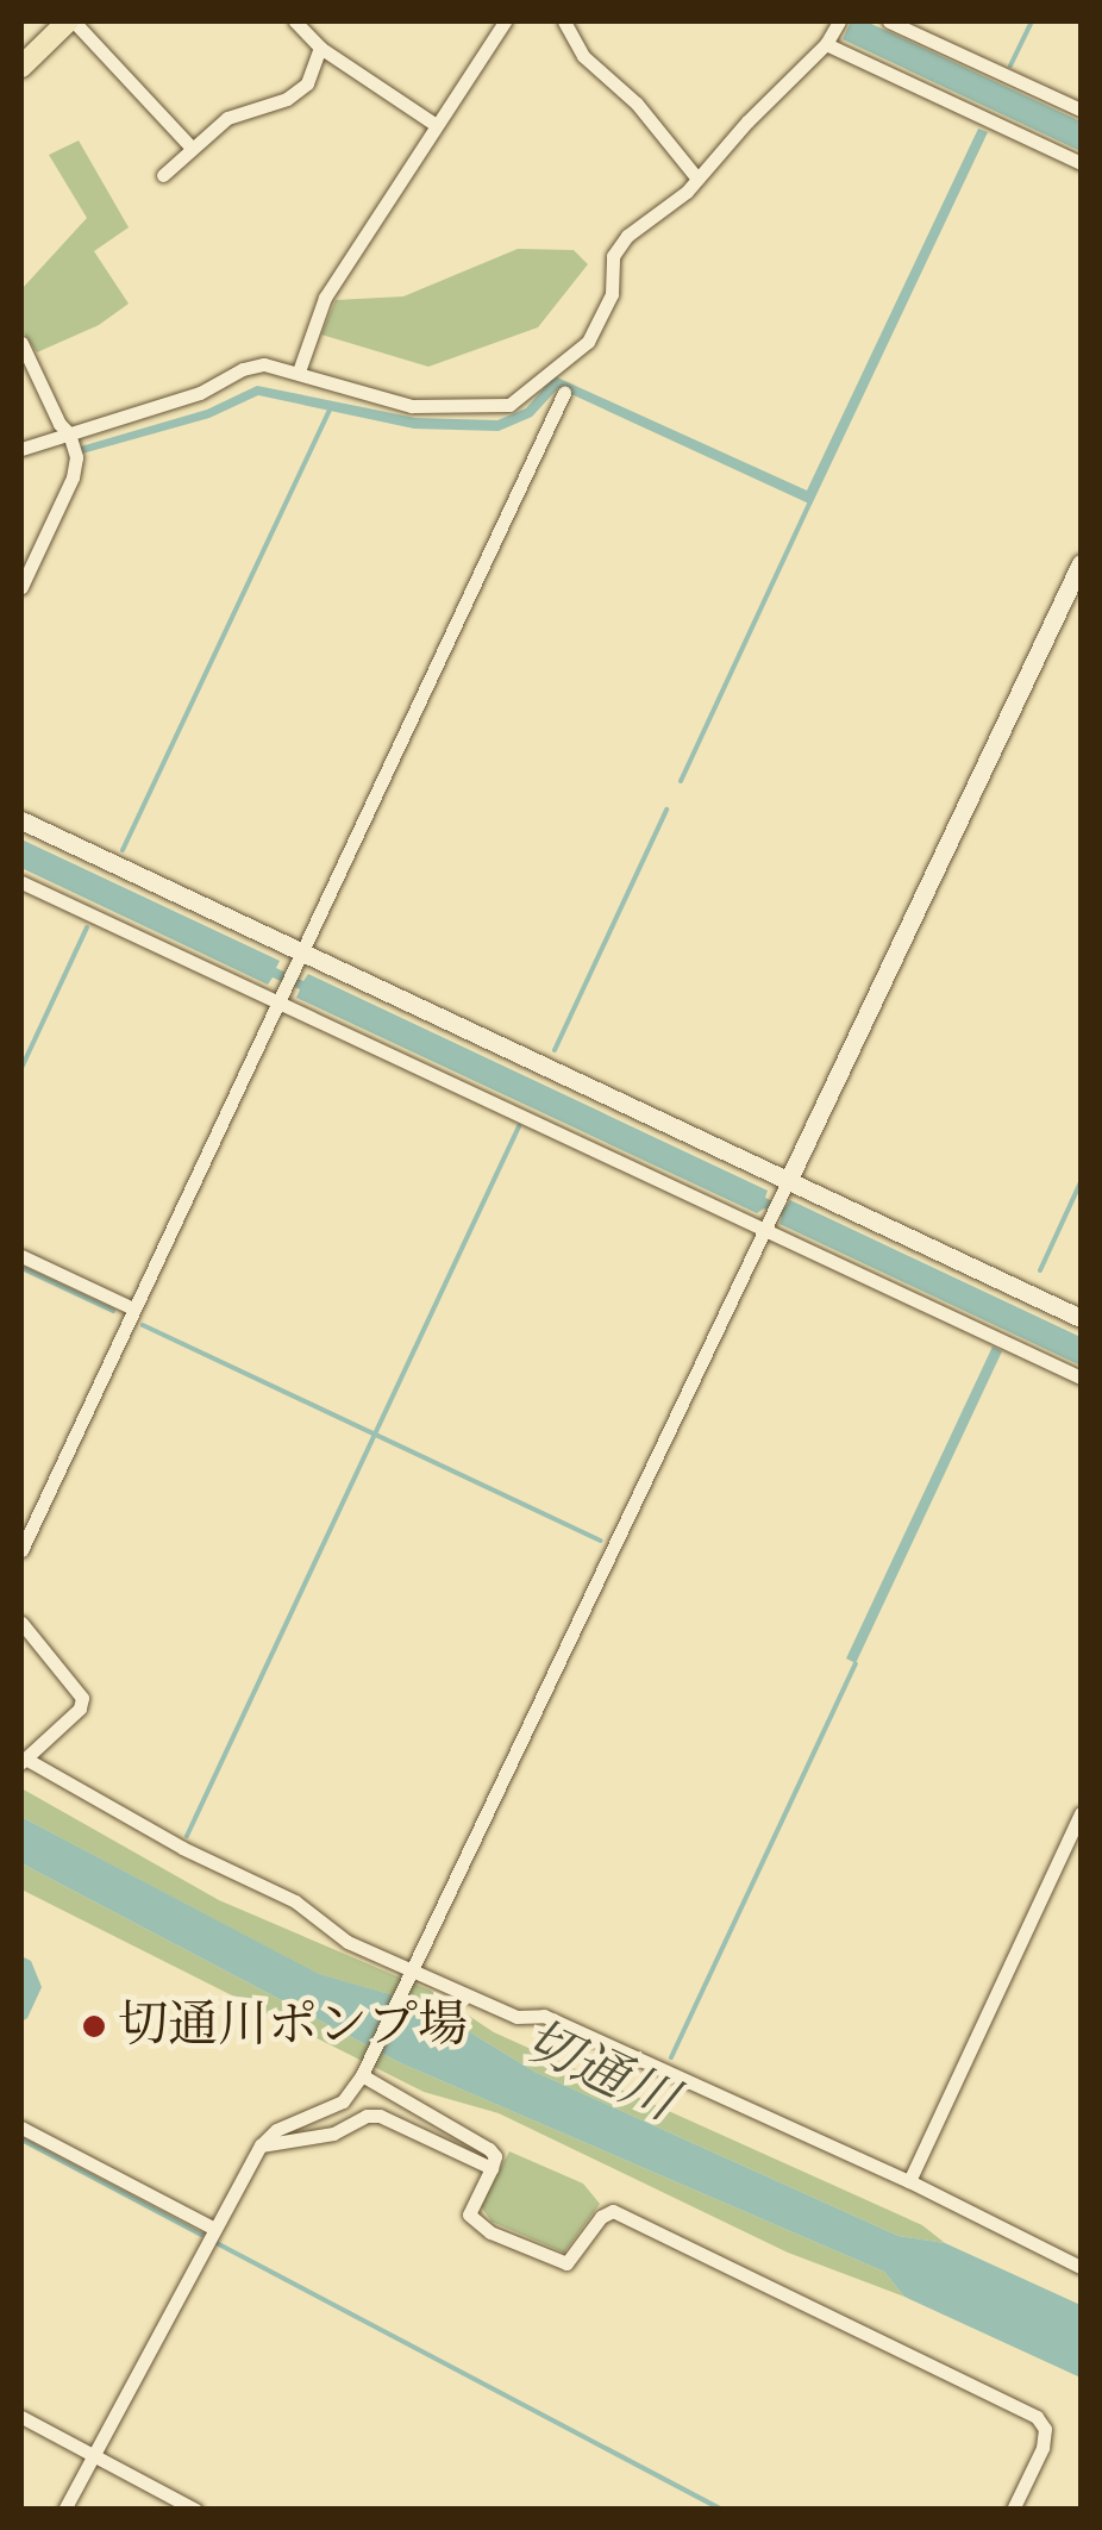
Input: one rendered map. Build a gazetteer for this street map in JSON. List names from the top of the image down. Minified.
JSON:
{"water":["切通川"],"places":["切通川ポンプ場"]}
